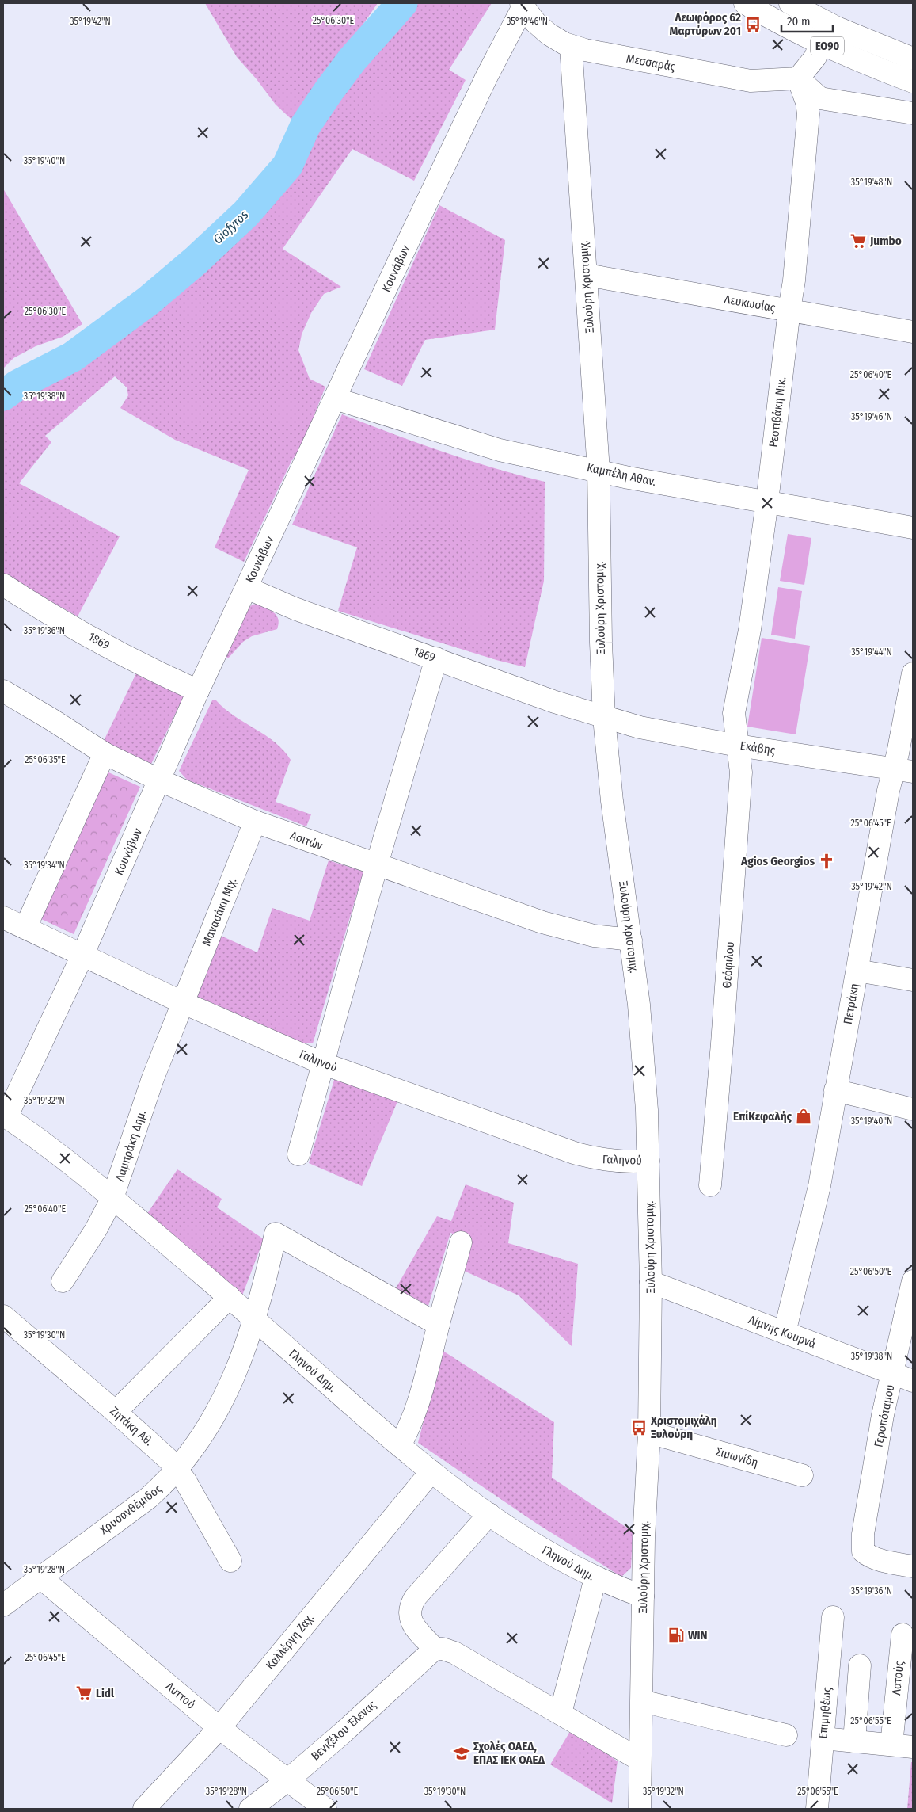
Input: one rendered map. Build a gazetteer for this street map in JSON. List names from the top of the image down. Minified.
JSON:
{"streets":{"street":["ΕΟ90","Μεσσαράς","Κουνάβων","Ξυλούρη Χριστομιχ.","Λευκωσίας","Ρεστιβάκη Νικ.","Καμπέλη Αθαν.","1869","Εκάβης","Ασιτών","Μανασάκη Μιχ.","Θεόφιλου","Πετράκη","Γαληνού","Λαμπράκη Δημ.","Λίμνης Κουρνά","Γληνού Δημ.","Γεροπόταμου","Ζητάκη Αθ.","Σιμωνίδη","Χρυσανθέμιδος","Καλλέργη Ζαχ.","Λατούς","Λυττού","Επιμηθέως","Βενιζέλου Έλενας"]},"crossings":[["Μεσσαράς","Κουνάβων"],["Μεσσαράς","Ξυλούρη Χριστομιχ."],["Μεσσαράς","Ρεστιβάκη Νικ."],["Κουνάβων","Καμπέλη Αθαν."],["Κουνάβων","1869"],["Κουνάβων","Ασιτών"],["Κουνάβων","Γαληνού"],["Κουνάβων","Γληνού Δημ."],["Ξυλούρη Χριστομιχ.","Λευκωσίας"],["Ξυλούρη Χριστομιχ.","Καμπέλη Αθαν."],["Ξυλούρη Χριστομιχ.","1869"],["Ξυλούρη Χριστομιχ.","Εκάβης"],["Ξυλούρη Χριστομιχ.","Ασιτών"],["Ξυλούρη Χριστομιχ.","Γαληνού"],["Ξυλούρη Χριστομιχ.","Λίμνης Κουρνά"],["Ξυλούρη Χριστομιχ.","Γληνού Δημ."],["Ξυλούρη Χριστομιχ.","Σιμωνίδη"],["Λευκωσίας","Ρεστιβάκη Νικ."],["Ρεστιβάκη Νικ.","Καμπέλη Αθαν."],["Ρεστιβάκη Νικ.","Εκάβης"],["Ρεστιβάκη Νικ.","Θεόφιλου"],["1869","Εκάβης"],["Εκάβης","Θεόφιλου"],["Εκάβης","Πετράκη"],["Ασιτών","Μανασάκη Μιχ."],["Μανασάκη Μιχ.","Γαληνού"],["Μανασάκη Μιχ.","Λαμπράκη Δημ."],["Πετράκη","Λίμνης Κουρνά"],["Γαληνού","Λαμπράκη Δημ."],["Λαμπράκη Δημ.","Γληνού Δημ."],["Λίμνης Κουρνά","Γεροπόταμου"],["Γληνού Δημ.","Χρυσανθέμιδος"],["Γληνού Δημ.","Καλλέργη Ζαχ."],["Ζητάκη Αθ.","Χρυσανθέμιδος"],["Χρυσανθέμιδος","Λυττού"],["Καλλέργη Ζαχ.","Λυττού"],["Λυττού","Βενιζέλου Έλενας"]],"water":["Giofyros"],"places":{"bus stop":["Λεωφόρος 62 Μαρτύρων 201","Χριστομιχάλη Ξυλούρη"],"supermarket":["Jumbo","Lidl"],"church":["Agios Georgios"],"shop":["ΕπίΚεφαλής"],"fuel station":["WIN"],"school or university":["Σχολές ΟΑΕΔ, ΕΠΑΣ ΙΕΚ ΟΑΕΔ"]},"scale_bar":"20 m","coordinates":["25°06'30\"E","35°19'42\"N","35°19'46\"N","35°19'40\"N","35°19'48\"N","25°06'40\"E","35°19'38\"N","35°19'36\"N","35°19'44\"N","25°06'35\"E","25°06'45\"E","35°19'34\"N","35°19'32\"N","25°06'50\"E","35°19'30\"N","35°19'28\"N","25°06'55\"E"]}
